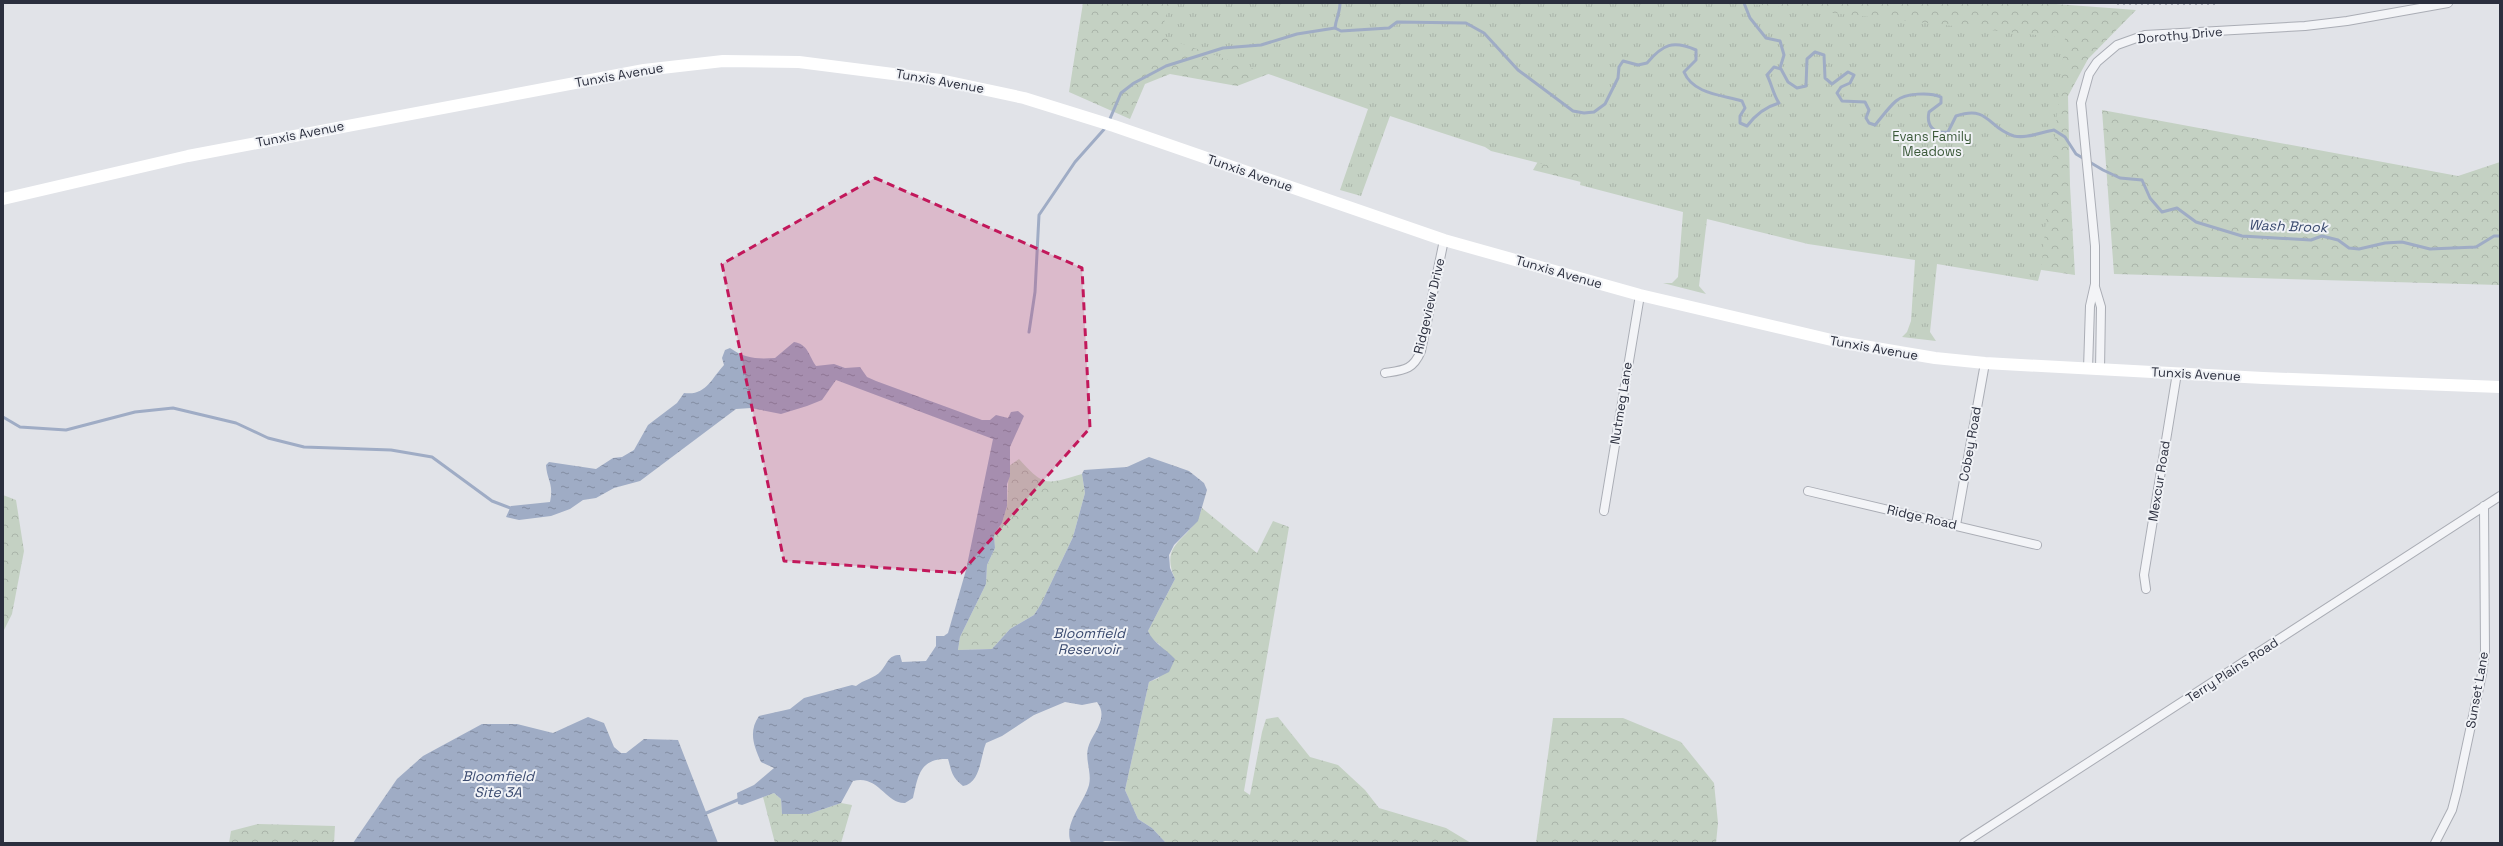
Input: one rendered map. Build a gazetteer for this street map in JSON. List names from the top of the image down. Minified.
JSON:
{"streets":{"main road":["Tunxis Avenue"],"street":["Dorothy Drive","Ridgeview Drive","Nutmeg Lane","Cobey Road","Mexcur Road","Ridge Road","Terry Plains Road","Sunset Lane"]},"crossings":[["Dorothy Drive","Tunxis Avenue"],["Tunxis Avenue","Ridgeview Drive"],["Tunxis Avenue","Nutmeg Lane"],["Tunxis Avenue","Cobey Road"],["Tunxis Avenue","Mexcur Road"],["Cobey Road","Ridge Road"],["Terry Plains Road","Sunset Lane"]],"water":["Wash Brook","Bloomfield Reservoir","Bloomfield Site 3A"],"parks":["Evans Family Meadows"]}
